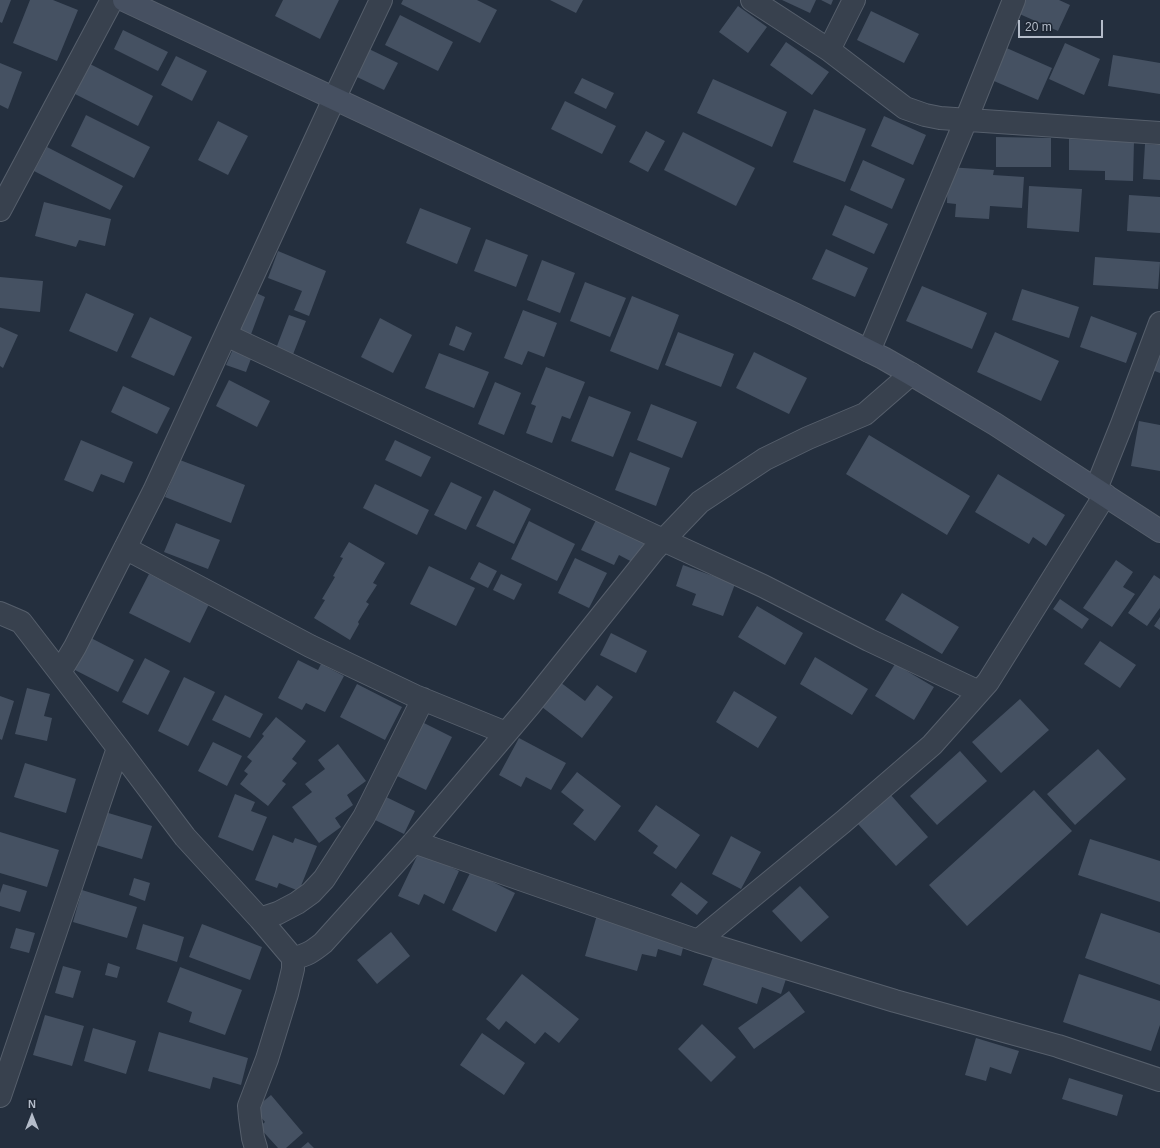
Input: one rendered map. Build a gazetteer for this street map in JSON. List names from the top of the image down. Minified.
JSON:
{"scale_bar":"20 m","north":"top"}
